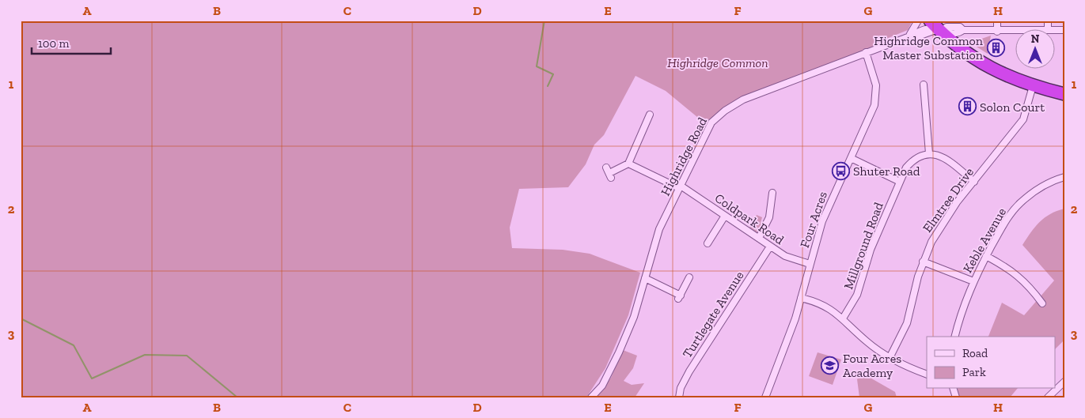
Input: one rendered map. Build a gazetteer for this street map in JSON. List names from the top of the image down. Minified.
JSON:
{"streets":{"street":["Highridge Road","Elmtree Drive","Coldpark Road","Four Acres","Keble Avenue","Millground Road","Turtlegate Avenue"]},"crossings":[["Highridge Road","Coldpark Road"],["Highridge Road","Four Acres"],["Coldpark Road","Four Acres"],["Coldpark Road","Turtlegate Avenue"]],"parks":["Highridge Common"],"places":{"building":["Highridge Common Master Substation","Solon Court"],"bus stop":["Shuter Road"],"school or university":["Four Acres Academy"]},"legend":["Road","Park"],"scale_bar":"100 m","north":"top","grid":{"columns":["A","B","C","D","E","F","G","H"],"rows":["1","2","3"]}}
